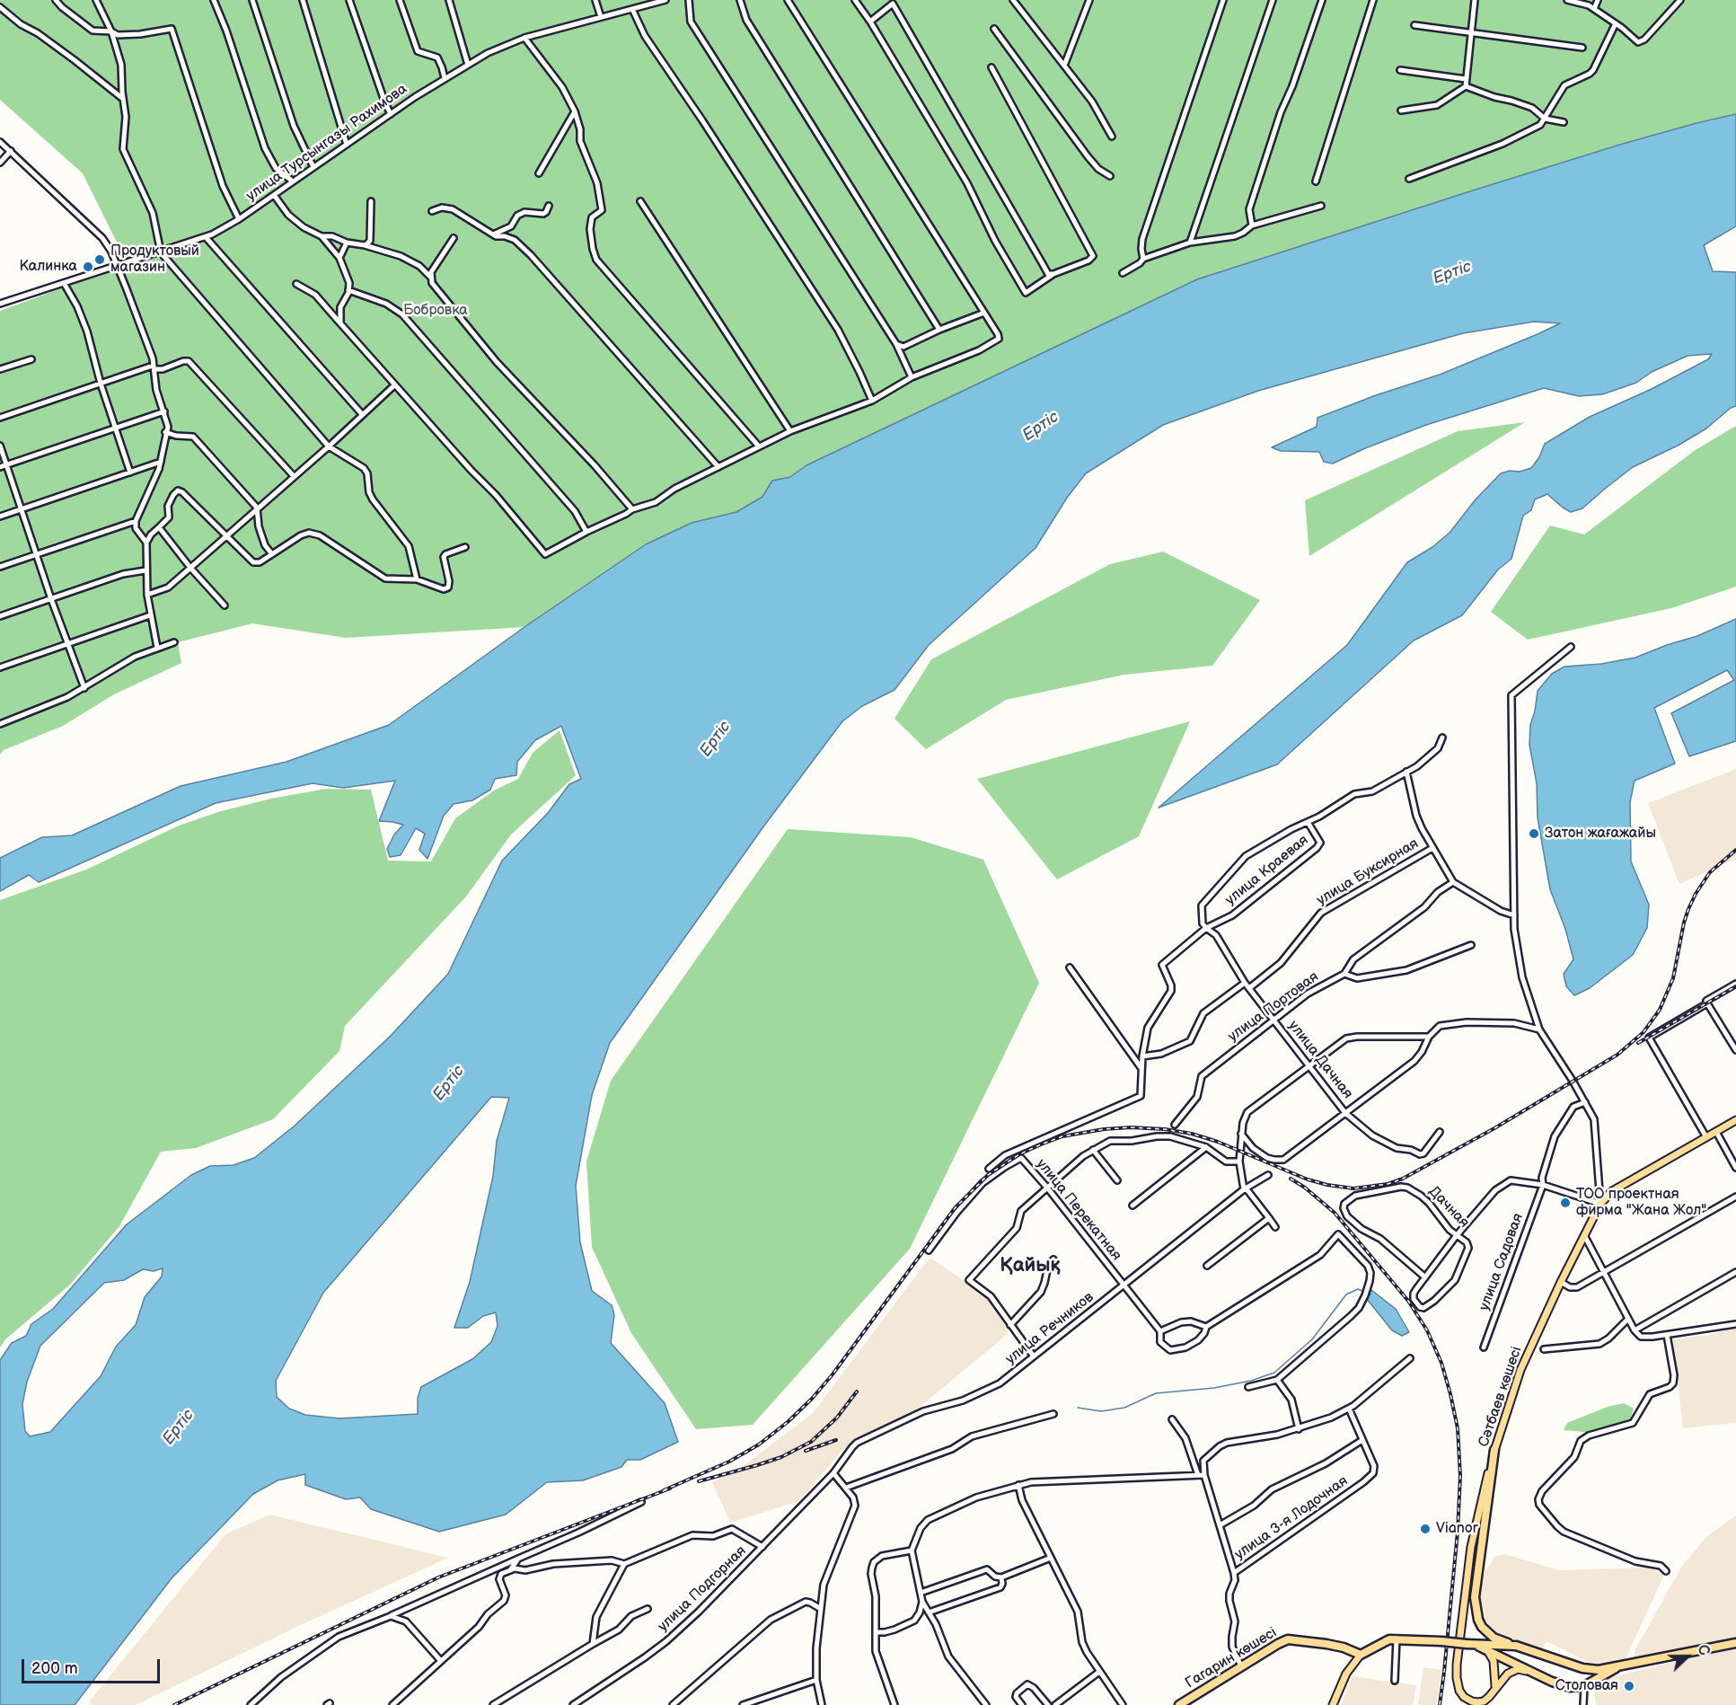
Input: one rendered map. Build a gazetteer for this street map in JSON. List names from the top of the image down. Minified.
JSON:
{"streets":{"highway":["Гагарин көшесі"],"main road":["Сәтбаев көшесі"],"street":["улица Турсынгазы Рахимова","улица Краевая","улица Буксирная","улица Портовая","улица Дачная","Дачная","улица Перекатная","улица Садовая","улица Речников","улица 3-я Лодочная","улица Подгорная"]},"crossings":[["улица Краевая","улица Буксирная"],["улица Краевая","улица Дачная"],["улица Буксирная","улица Портовая"],["улица Буксирная","улица Дачная"],["улица Портовая","улица Дачная"],["улица Перекатная","улица Речников"],["улица Речников","улица Подгорная"]],"districts":["Қайық"],"water":["Ертіс"],"parks":["Бобровка"],"places":["Продуктовый магазин","Калинка","Затон жағажайы","ТОО проектная фирма \"Жана Жол\"","Vianor","Столовая"],"scale_bar":"200 m","north":"right"}
